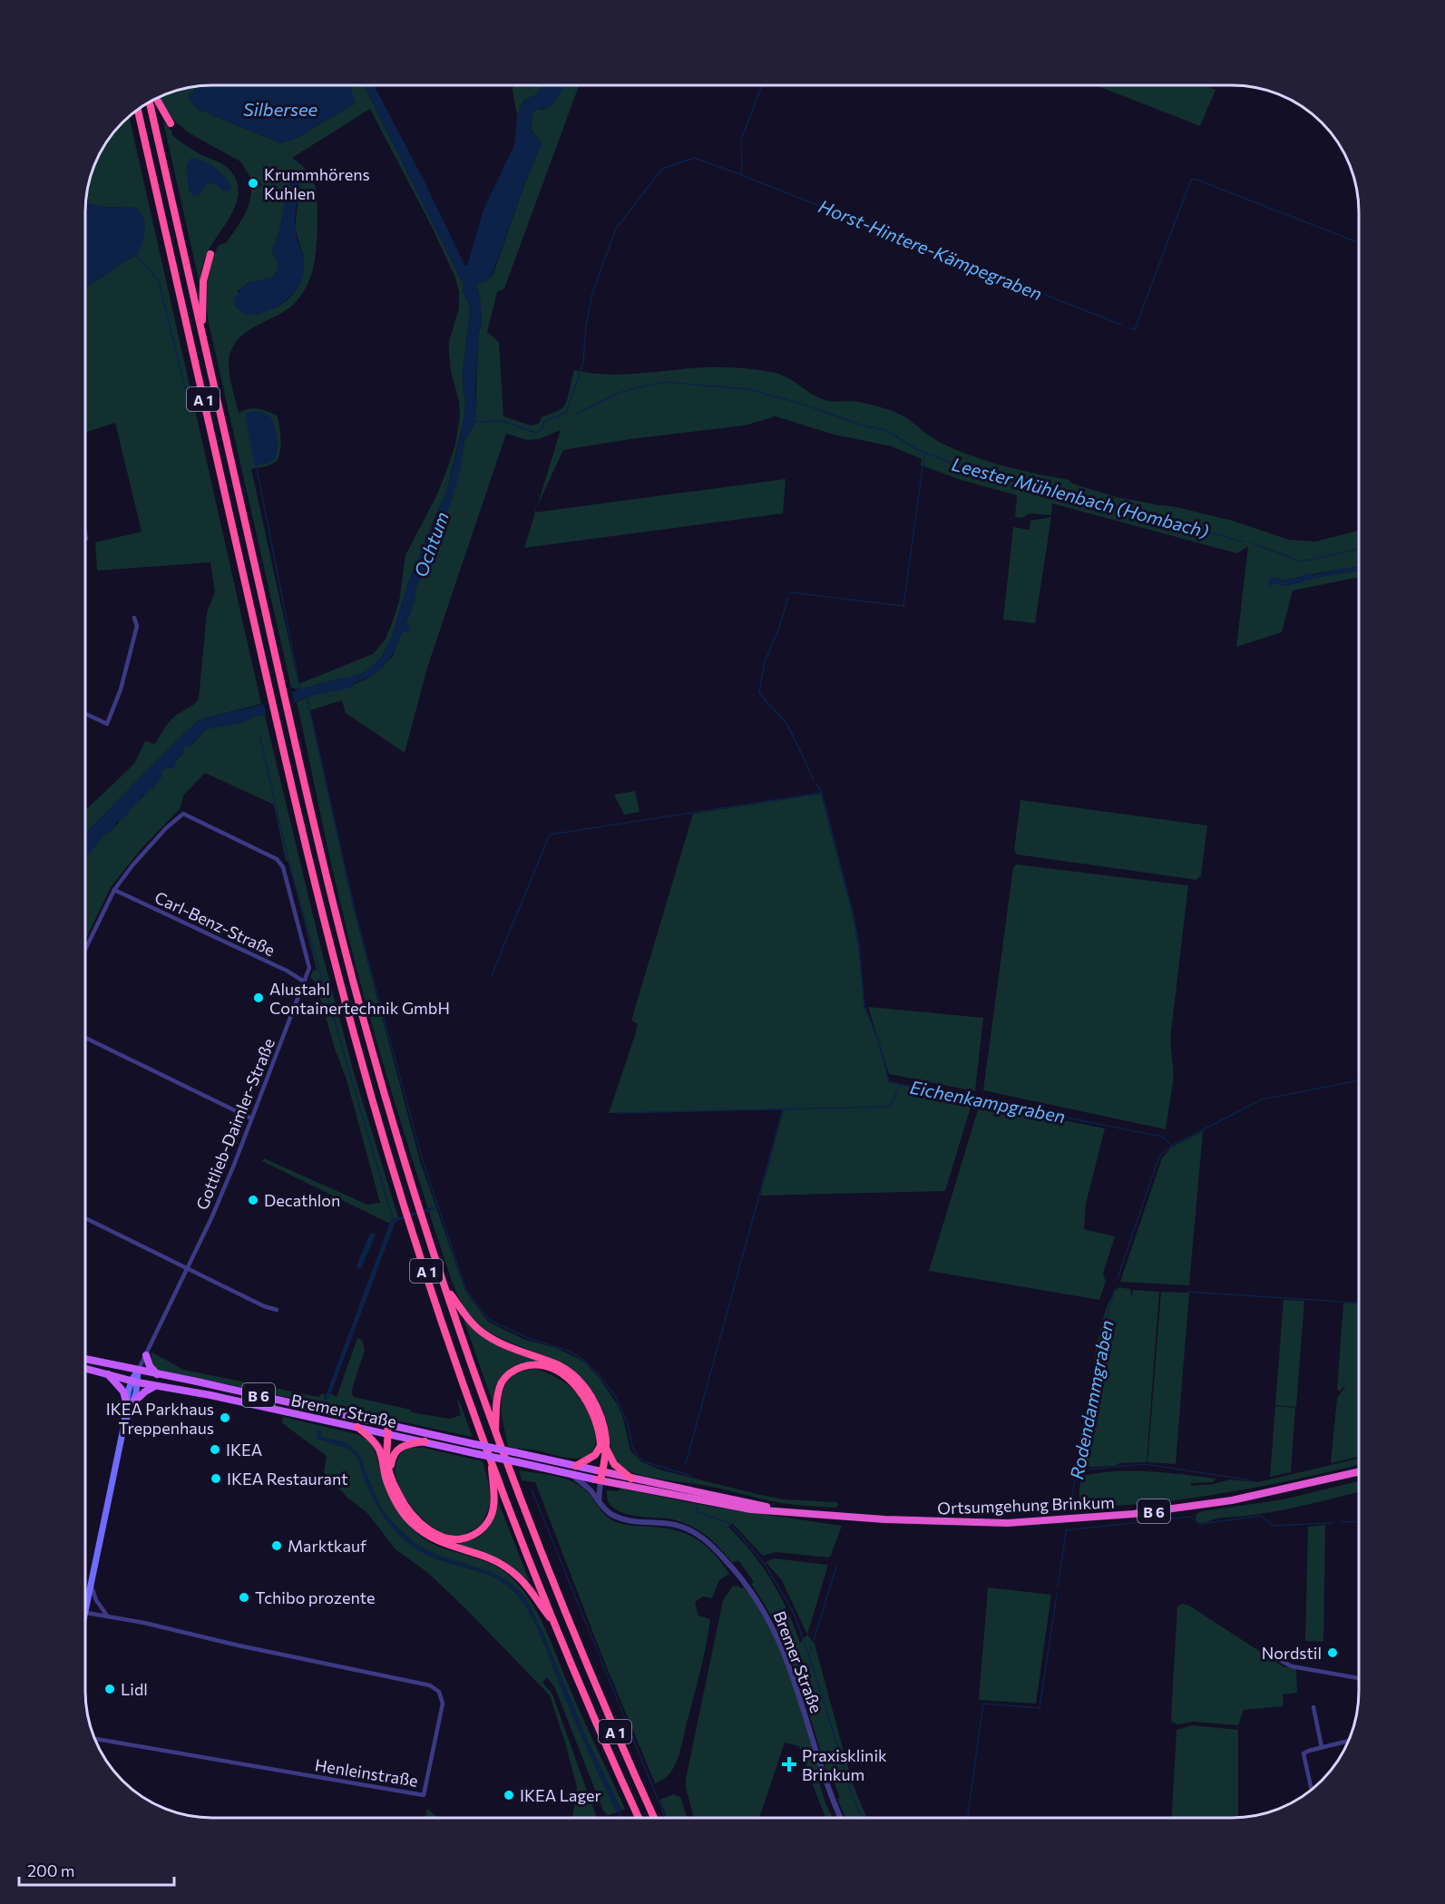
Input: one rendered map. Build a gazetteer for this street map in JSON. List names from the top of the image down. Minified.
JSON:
{"streets":{"highway":["A 1","B 6","Ortsumgehung Brinkum"],"main road":["Bremer Straße"],"street":["Carl-Benz-Straße","Gottlieb-Daimler-Straße","Henleinstraße"]},"crossings":[["Carl-Benz-Straße","Gottlieb-Daimler-Straße"],["Gottlieb-Daimler-Straße","Bremer Straße"],["B 6","Bremer Straße"],["B 6","Ortsumgehung Brinkum"]],"water":["Silbersee","Horst-Hintere-Kämpegraben","Leester Mühlenbach (Hombach)","Ochtum","Eichenkampgraben","Rodendammgraben"],"places":{"other":["Krummhörens Kuhlen","Alustahl Containertechnik GmbH","Decathlon","IKEA Parkhaus Treppenhaus","IKEA","IKEA Restaurant","Marktkauf","Tchibo prozente","Nordstil","Lidl","IKEA Lager"],"health":["Praxisklinik Brinkum"]},"scale_bar":"200 m"}
